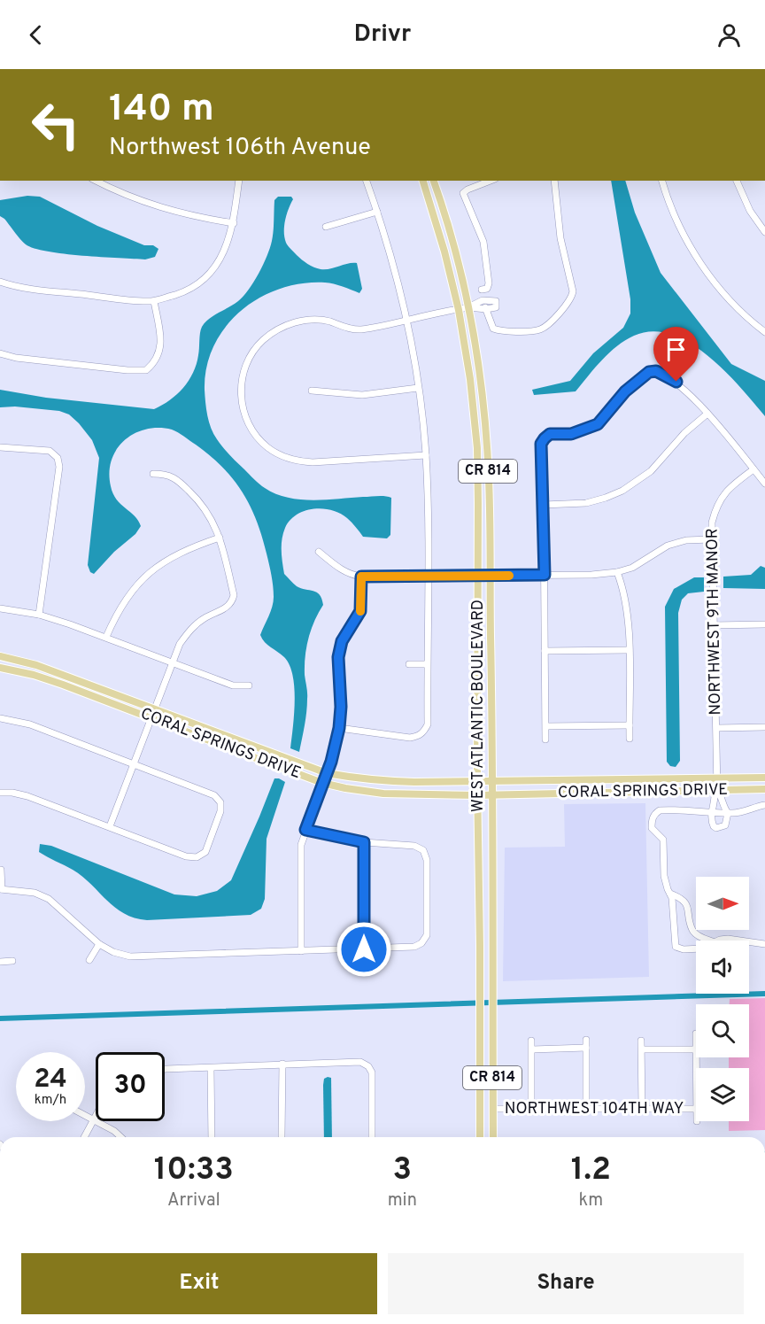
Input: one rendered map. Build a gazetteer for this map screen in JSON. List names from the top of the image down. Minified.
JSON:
{"streets":{"main road":["CR 814","WEST ATLANTIC BOULEVARD","CORAL SPRINGS DRIVE"],"street":["NORTHWEST 9TH MANOR","NORTHWEST 104TH WAY"]},"crossings":[["NORTHWEST 9TH MANOR","CORAL SPRINGS DRIVE"],["WEST ATLANTIC BOULEVARD","CORAL SPRINGS DRIVE"],["WEST ATLANTIC BOULEVARD","NORTHWEST 104TH WAY"]],"north":"right","page":{"header":"Drivr","turn":["140 m","Northwest 106th Avenue"],"speed":"24 km/h","limit":"30","eta":["10:33","Arrival","3","min","1.2","km"],"buttons":["Exit","Share"]}}
